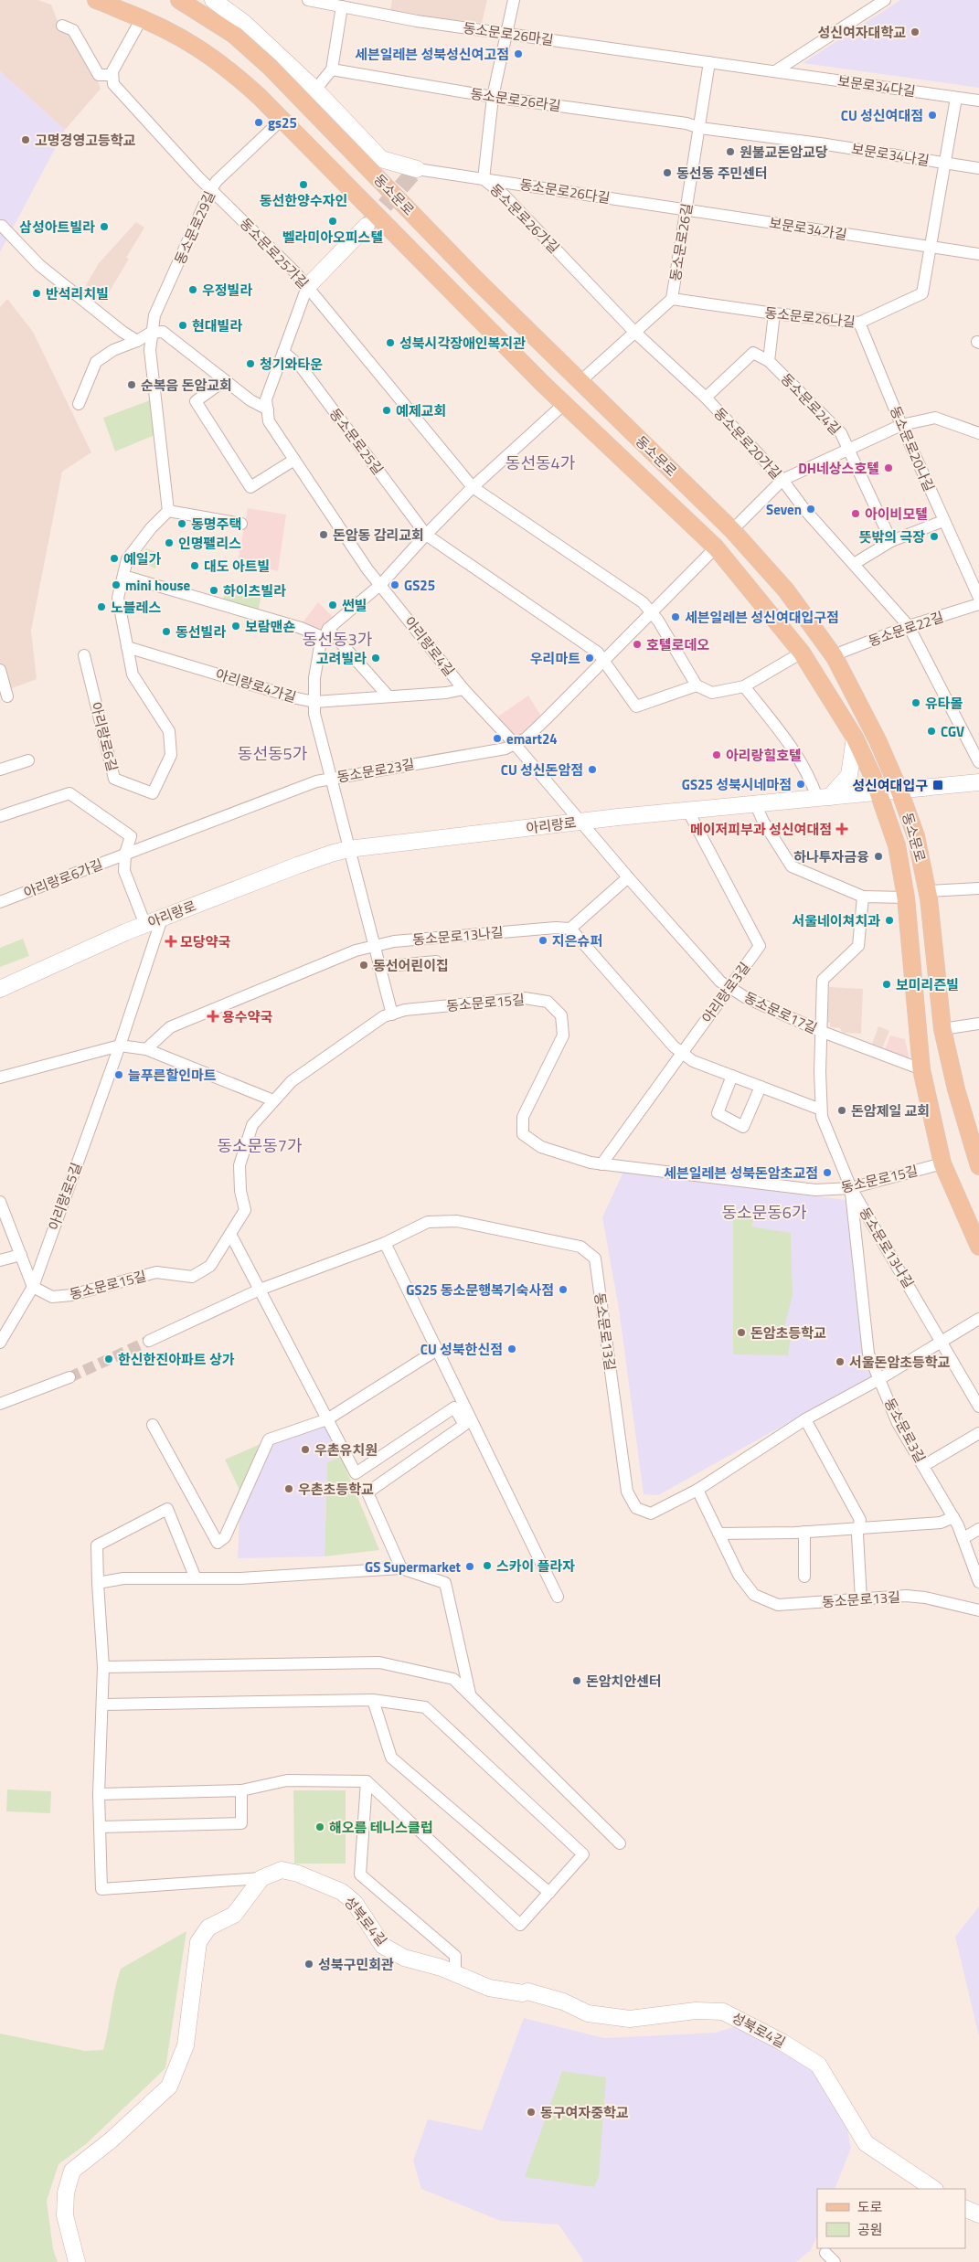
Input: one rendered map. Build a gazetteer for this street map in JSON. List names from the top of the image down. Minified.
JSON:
{"streets":{"main road":["동소문로"],"street":["동소문로26마길","보문로34다길","동소문로26라길","보문로34나길","동소문로26다길","동소문로26가길","동소문로29길","보문로34가길","동소문로26길","동소문로25가길","동소문로26나길","동소문로24길","동소문로25길","동소문로20가길","동소문로20나길","동소문로22길","아리랑로4길","아리랑로4가길","아리랑로6길","동소문로23길","아리랑로","아리랑로6가길","동소문로13나길","아리랑로3길","동소문로15길","동소문로17길","아리랑로5길","동소문로13길","동소문로3길","성북로4길"]},"crossings":[["동소문로26마길","보문로34다길"],["동소문로26마길","동소문로26가길"],["동소문로26마길","동소문로26길"],["보문로34다길","보문로34나길"],["보문로34다길","동소문로26길"],["동소문로26라길","보문로34나길"],["동소문로26라길","동소문로26가길"],["동소문로26라길","동소문로26길"],["보문로34나길","동소문로26길"],["동소문로26다길","동소문로26가길"],["동소문로26다길","보문로34가길"],["동소문로26다길","동소문로26길"],["동소문로","동소문로29길"],["동소문로","동소문로26길"],["동소문로","동소문로24길"],["동소문로","동소문로22길"],["동소문로","동소문로23길"],["동소문로","아리랑로"],["동소문로","동소문로15길"],["동소문로","동소문로17길"],["동소문로26가길","동소문로26길"],["동소문로26가길","동소문로20가길"],["동소문로29길","동소문로25가길"],["보문로34가길","동소문로26길"],["보문로34가길","동소문로26나길"],["동소문로26길","동소문로26나길"],["동소문로26길","동소문로20가길"],["동소문로25가길","아리랑로4길"],["동소문로26나길","동소문로20나길"],["동소문로24길","동소문로20가길"],["동소문로24길","동소문로20나길"],["동소문로25길","아리랑로4길"],["동소문로20가길","동소문로22길"],["아리랑로4길","아리랑로4가길"],["아리랑로4길","동소문로23길"],["아리랑로4길","아리랑로"],["아리랑로4길","동소문로17길"],["아리랑로4가길","아리랑로6길"],["동소문로23길","아리랑로6가길"],["아리랑로","아리랑로3길"],["아리랑로","동소문로17길"],["아리랑로","아리랑로5길"],["동소문로13나길","동소문로15길"],["동소문로13나길","동소문로13길"],["동소문로13나길","동소문로3길"],["아리랑로3길","동소문로15길"],["아리랑로3길","동소문로17길"],["동소문로15길","아리랑로5길"],["동소문로15길","동소문로3길"],["동소문로13길","동소문로3길"]],"districts":["동선동4가","동선동3가","동선동5가","동소문동7가","동소문동6가"],"places":{"other":["성신여자대학교","세븐일레븐 성북성신여고점","CU 성신여대점","gs25","고명경영고등학교","원불교돈암교당","동선동 주민센터","동선한양수자인","벨라미아오피스텔","삼성아트빌라","우정빌라","반석리치빌","현대빌라","성북시각장애인복지관","청기와타운","순복음 돈암교회","예제교회","DH네상스호텔","Seven","아이비모텔","동명주택","돈암동 감리교회","뜻밖의 극장","인명펠리스","예일가","대도 아트빌","mini house","GS25","하이츠빌라","썬빌","노블레스","세븐일레븐 성신여대입구점","보람맨숀","동선빌라","호텔로데오","고려빌라","우리마트","유타몰","CGV","emart24","아리랑힐호텔","CU 성신돈암점","GS25 성북시네마점","하나투자금융","서울네이쳐치과","지은슈퍼","동선어린이집","보미리즌빌","늘푸른할인마트","돈암제일 교회","세븐일레븐 성북돈암초교점","GS25 동소문행복기숙사점","돈암초등학교","CU 성북한신점","한신한진아파트 상가","서울돈암초등학교","우촌유치원","우촌초등학교","스카이 플라자","GS Supermarket","돈암치안센터","해오름 테니스클럽","성북구민회관","동구여자중학교"],"transit":["성신여대입구"],"health":["메이저피부과 성신여대점","모당약국","용수약국"]},"legend":["도로","공원"]}
